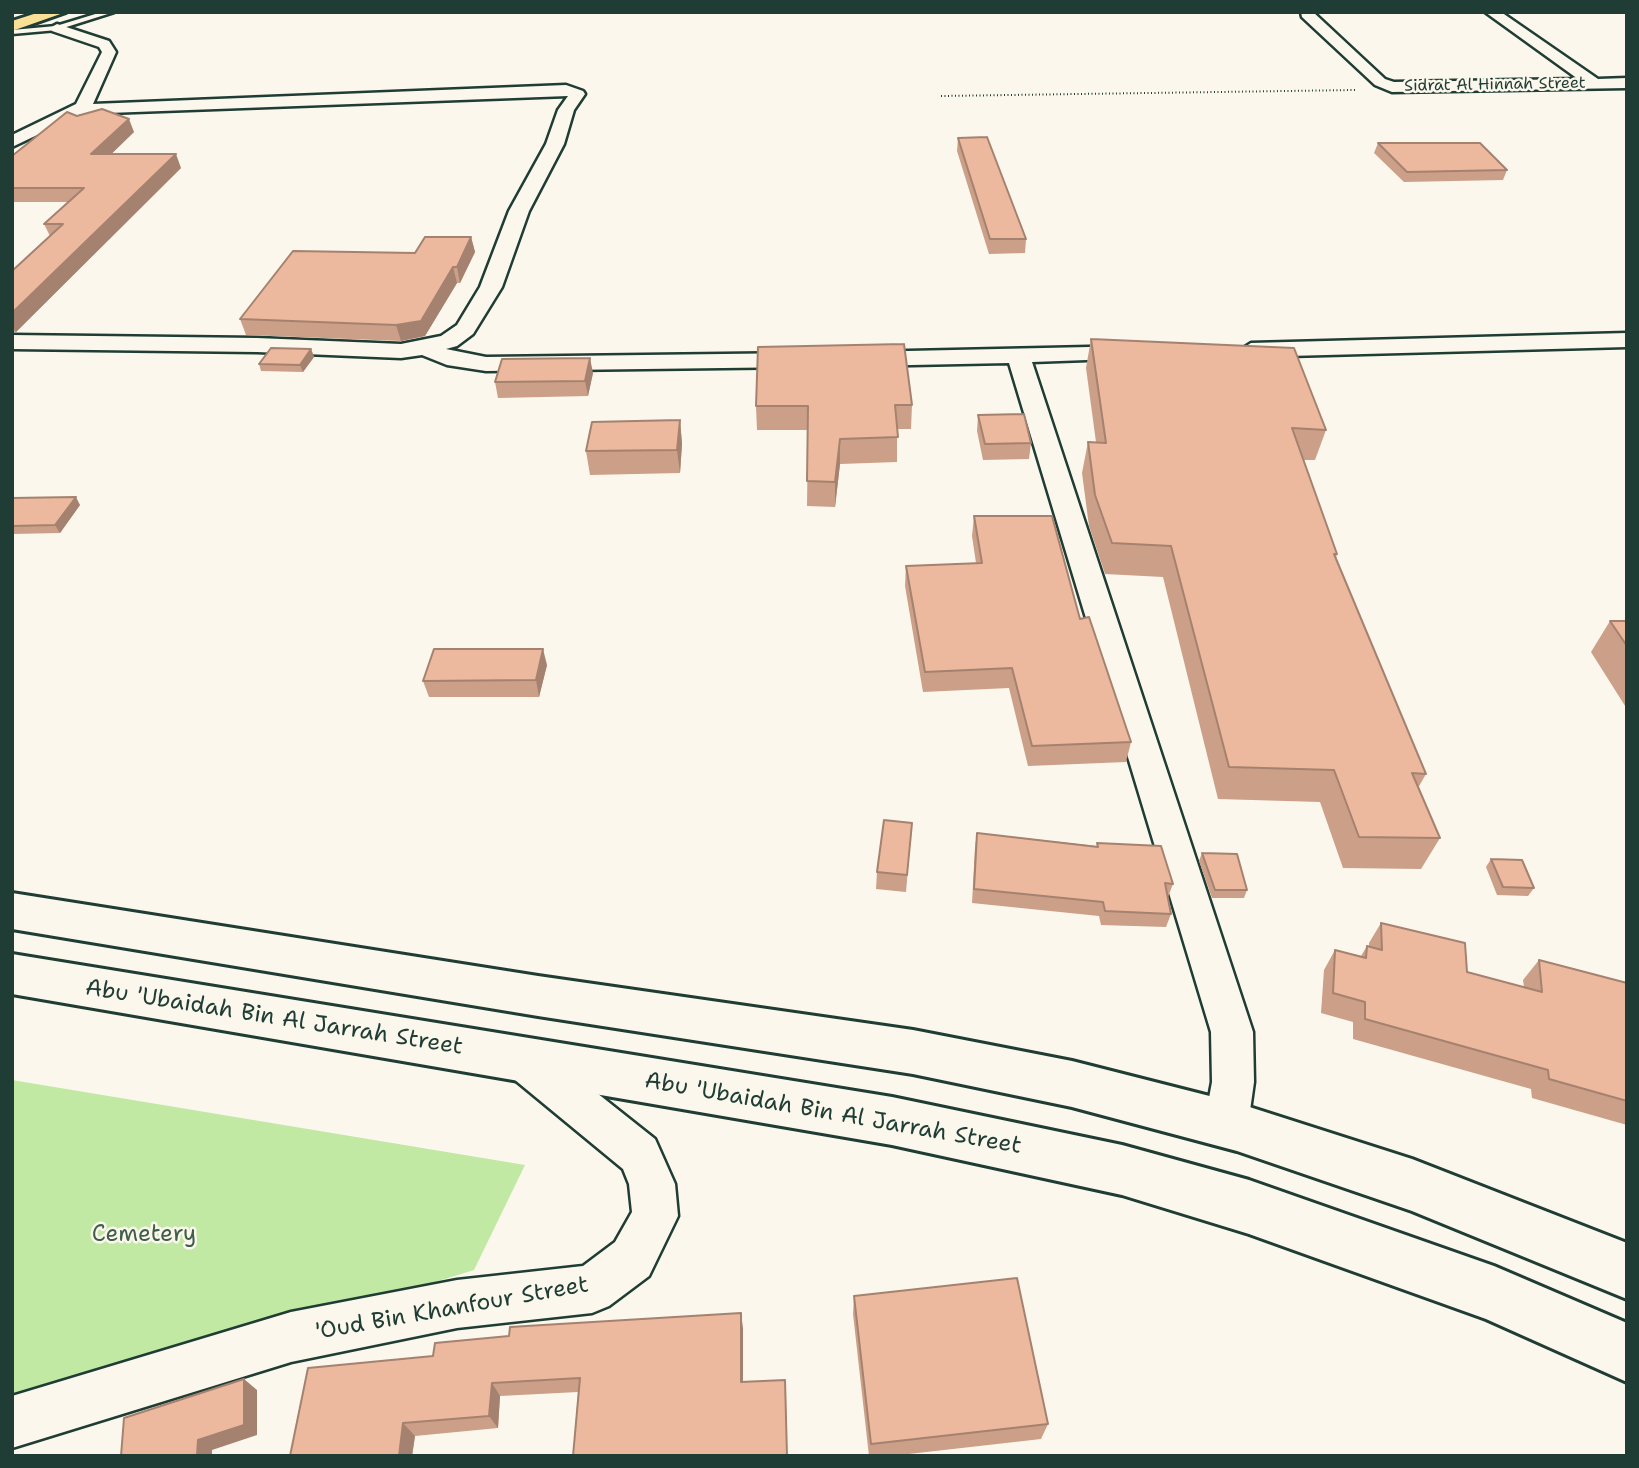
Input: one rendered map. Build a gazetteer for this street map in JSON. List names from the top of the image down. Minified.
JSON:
{"streets":{"main road":["Abu 'Ubaidah Bin Al Jarrah Street"],"street":["Sidrat Al Hinnah Street","'Oud Bin Khanfour Street"]},"crossings":[["Abu 'Ubaidah Bin Al Jarrah Street","'Oud Bin Khanfour Street"]],"parks":["Cemetery"]}
